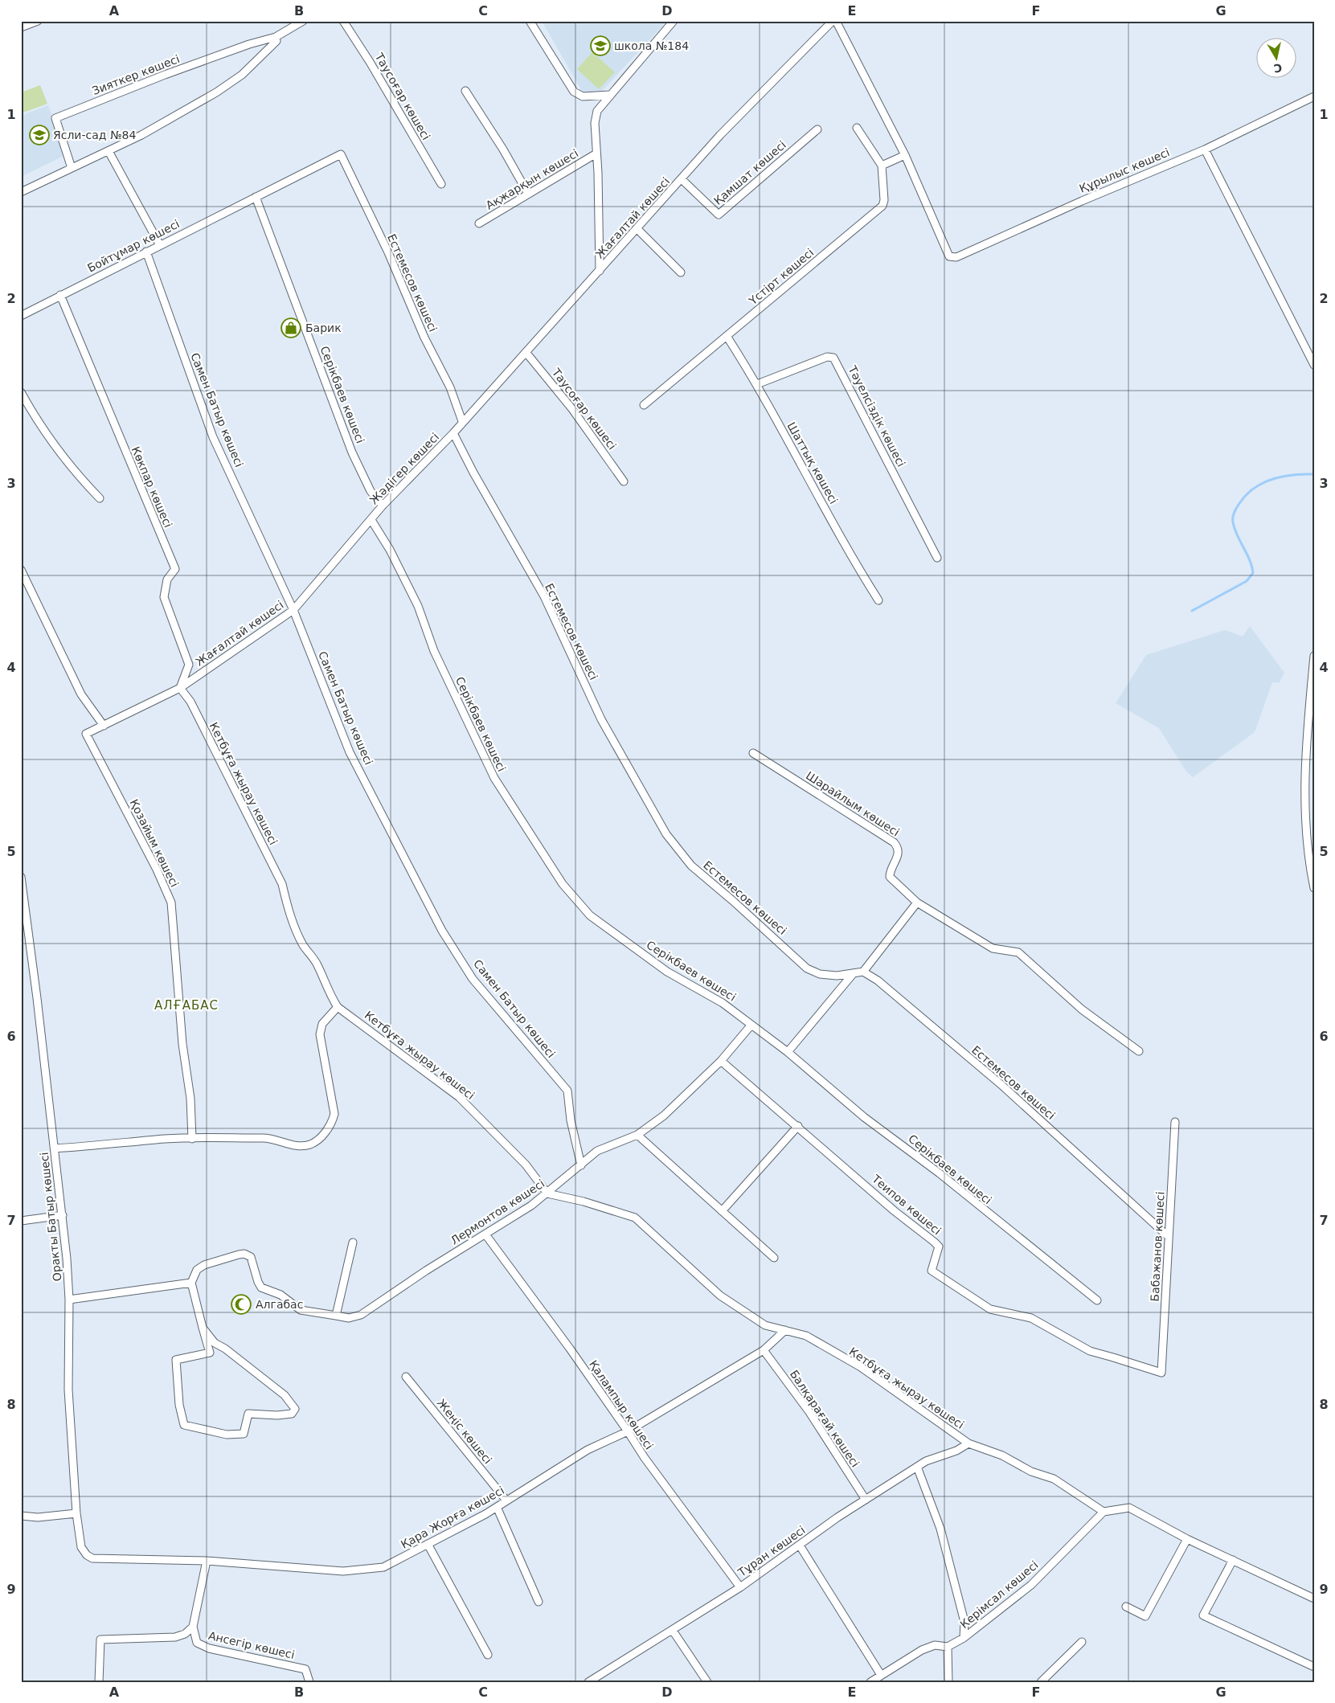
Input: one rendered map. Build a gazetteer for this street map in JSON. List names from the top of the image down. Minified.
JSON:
{"streets":{"street":["Зияткер көшесі","Тауcоғар көшесі","Құрылыс көшесі","Қамшат көшесі","Ақжарқын көшесі","Жағалтай көшесі","Бойтұмар көшесі","Үстірт көшесі","Естемесов көшесі","Серікбаев көшесі","Самен Батыр көшесі","Тәуелсіздік көшесі","Шаттық көшесі","Жәдігер көшесі","Көкпар көшесі","Кетбұға жырау көшесі","Шарайлым көшесі","Қозайым көшесі","Теипов көшесі","Лермонтов көшесі","Оракты Батыр көшесі","Бабажанов көшесі","Қалампыр көшесі","Балқарағай көшесі","Жеңіс көшесі","Қара Жорға көшесі","Тұран көшесі","Керімсал көшесі","Ансегір көшесі"]},"crossings":[["Тауcоғар көшесі","Жағалтай көшесі"],["Қамшат көшесі","Жағалтай көшесі"],["Жағалтай көшесі","Естемесов көшесі"],["Жағалтай көшесі","Серікбаев көшесі"],["Жағалтай көшесі","Самен Батыр көшесі"],["Жағалтай көшесі","Жәдігер көшесі"],["Жағалтай көшесі","Көкпар көшесі"],["Жағалтай көшесі","Кетбұға жырау көшесі"],["Бойтұмар көшесі","Естемесов көшесі"],["Бойтұмар көшесі","Серікбаев көшесі"],["Бойтұмар көшесі","Самен Батыр көшесі"],["Бойтұмар көшесі","Көкпар көшесі"],["Үстірт көшесі","Шаттық көшесі"],["Естемесов көшесі","Жәдігер көшесі"],["Естемесов көшесі","Бабажанов көшесі"],["Серікбаев көшесі","Жәдігер көшесі"],["Серікбаев көшесі","Лермонтов көшесі"],["Самен Батыр көшесі","Лермонтов көшесі"],["Тәуелсіздік көшесі","Шаттық көшесі"],["Көкпар көшесі","Кетбұға жырау көшесі"],["Кетбұға жырау көшесі","Лермонтов көшесі"],["Кетбұға жырау көшесі","Қара Жорға көшесі"],["Кетбұға жырау көшесі","Тұран көшесі"],["Кетбұға жырау көшесі","Керімсал көшесі"],["Теипов көшесі","Лермонтов көшесі"],["Теипов көшесі","Бабажанов көшесі"],["Лермонтов көшесі","Қалампыр көшесі"],["Оракты Батыр көшесі","Қара Жорға көшесі"],["Қалампыр көшесі","Қара Жорға көшесі"],["Қалампыр көшесі","Тұран көшесі"],["Балқарағай көшесі","Қара Жорға көшесі"],["Балқарағай көшесі","Тұран көшесі"],["Жеңіс көшесі","Қара Жорға көшесі"]],"districts":["АЛҒАБАС"],"places":{"school or university":["школа №184","Ясли-сад №84"],"shop":["Барик"],"mosque":["Алгабас"]},"north":"bottom","grid":{"columns":["A","B","C","D","E","F","G"],"rows":["1","2","3","4","5","6","7","8","9"]}}
